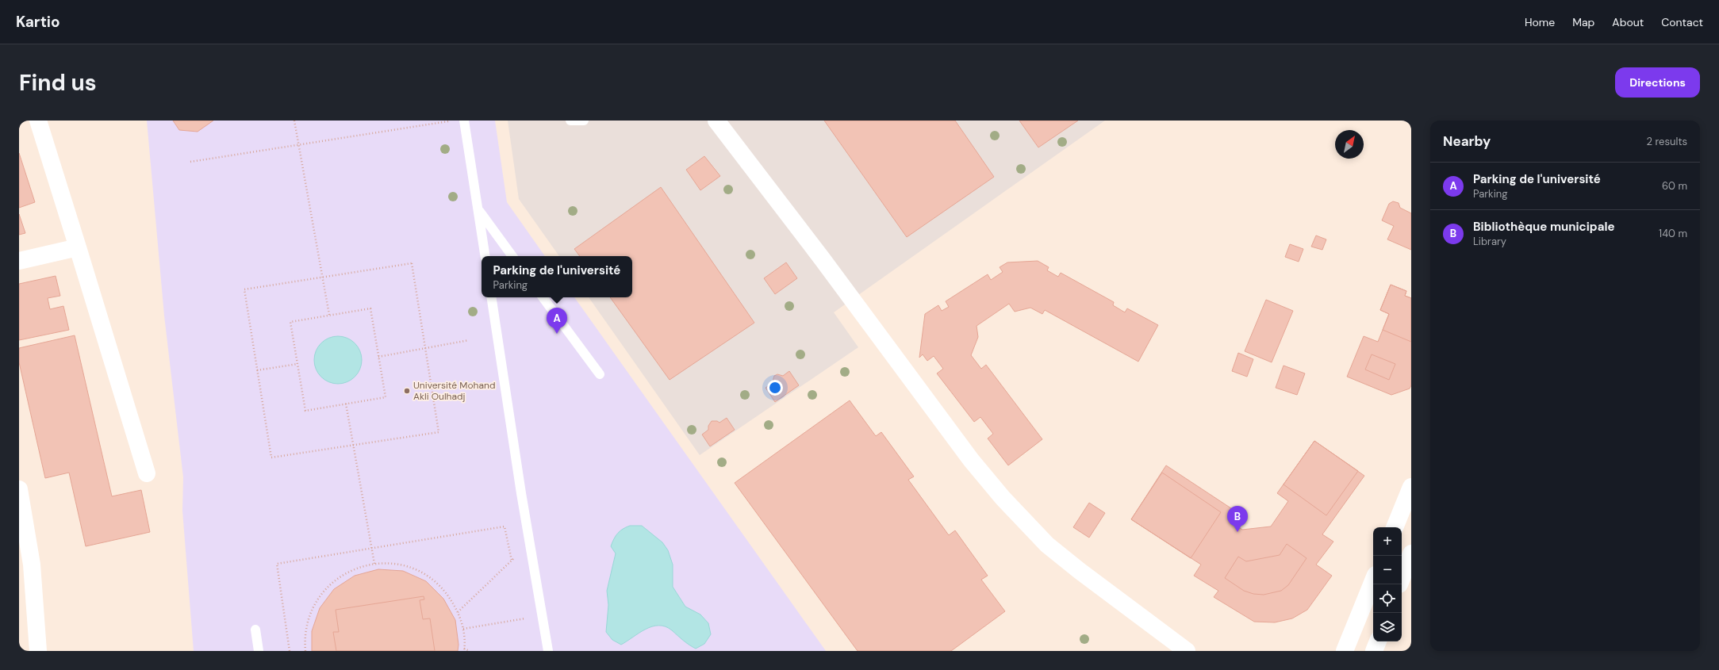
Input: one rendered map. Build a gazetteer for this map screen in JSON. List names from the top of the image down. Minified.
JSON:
{"places":["Université Mohand Akli Oulhadj"],"north":"top right","page":{"header":"Kartio","nav":["Home","Map","About","Contact"],"buttons":"Directions","title":"Find us","heading":["Nearby","2 results"],"list":[{"mark":"A","name":"Parking de l'université","note":"Parking","value":"60 m"},{"mark":"B","name":"Bibliothèque municipale","note":"Library","value":"140 m"}],"popup":["Parking de l'université","Parking"],"pins":["A","B"],"map_buttons":["+","−"]}}
